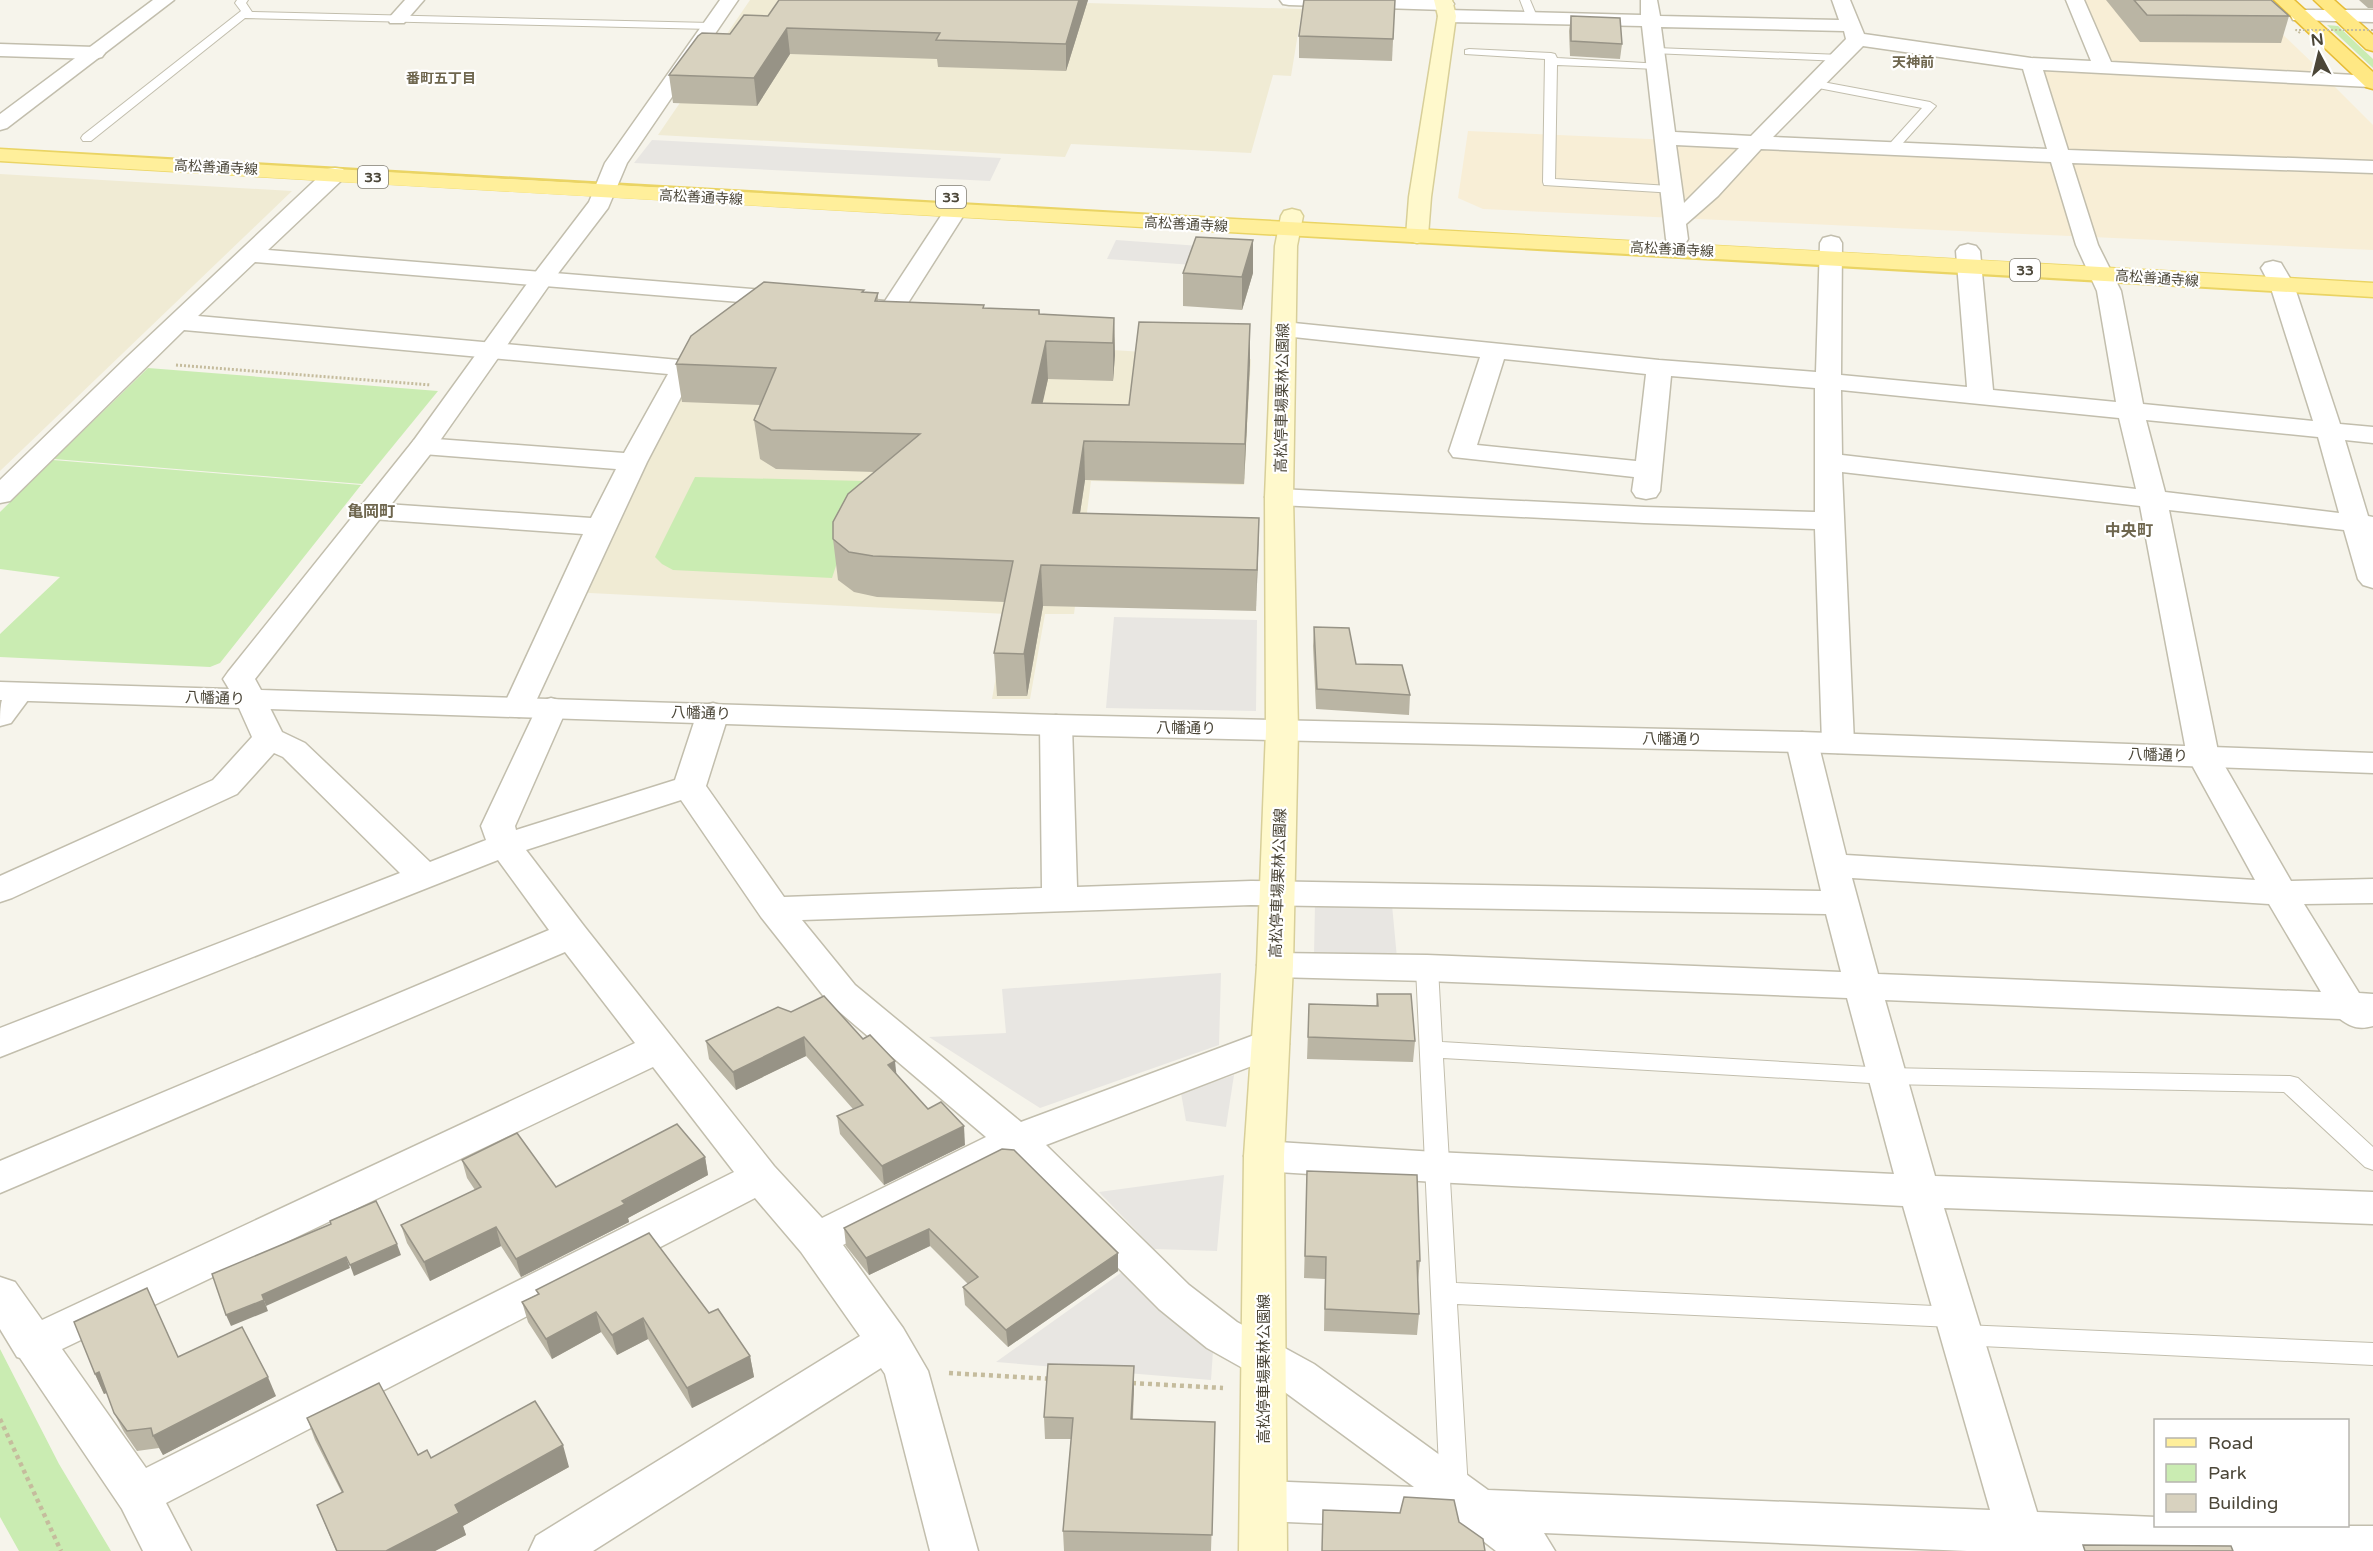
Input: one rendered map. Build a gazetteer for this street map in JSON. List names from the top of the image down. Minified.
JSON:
{"streets":{"main road":["高松善通寺線","33","高松停車場栗林公園線"],"street":["八幡通り"]},"crossings":[["高松善通寺線","高松停車場栗林公園線"],["高松停車場栗林公園線","八幡通り"]],"districts":["天神前","番町五丁目","亀岡町","中央町"],"legend":["Road","Park","Building"],"north":"top"}
